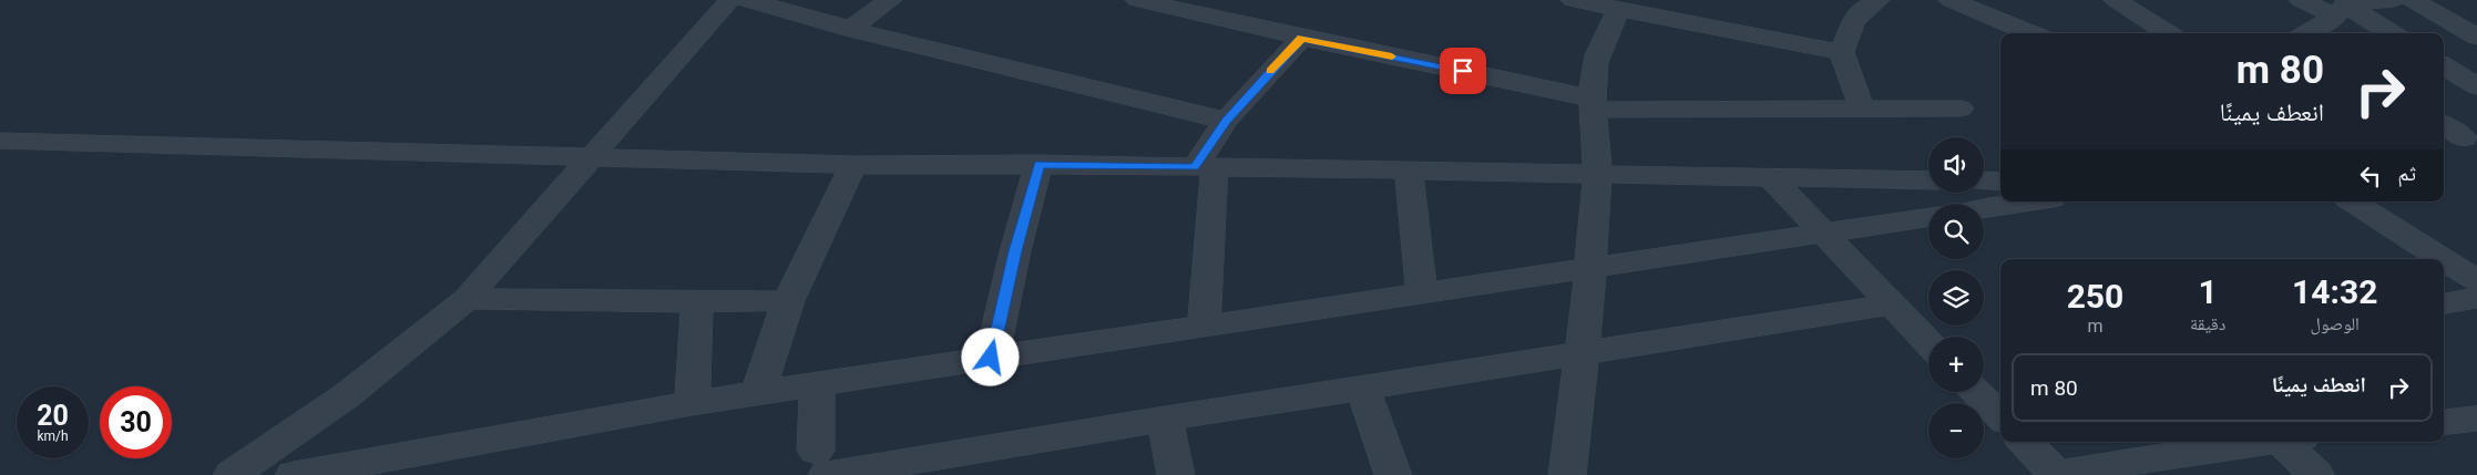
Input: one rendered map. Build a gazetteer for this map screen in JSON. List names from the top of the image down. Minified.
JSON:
{"page":{"turn":["80 m","انعطف يمينًا"],"map_buttons":["+","−"],"then":"ثم","eta":["14:32","الوصول","1","دقيقة","250","m"],"list":[{"name":"انعطف يمينًا","value":"80 m"}],"speed":"20 km/h","limit":"30"}}
